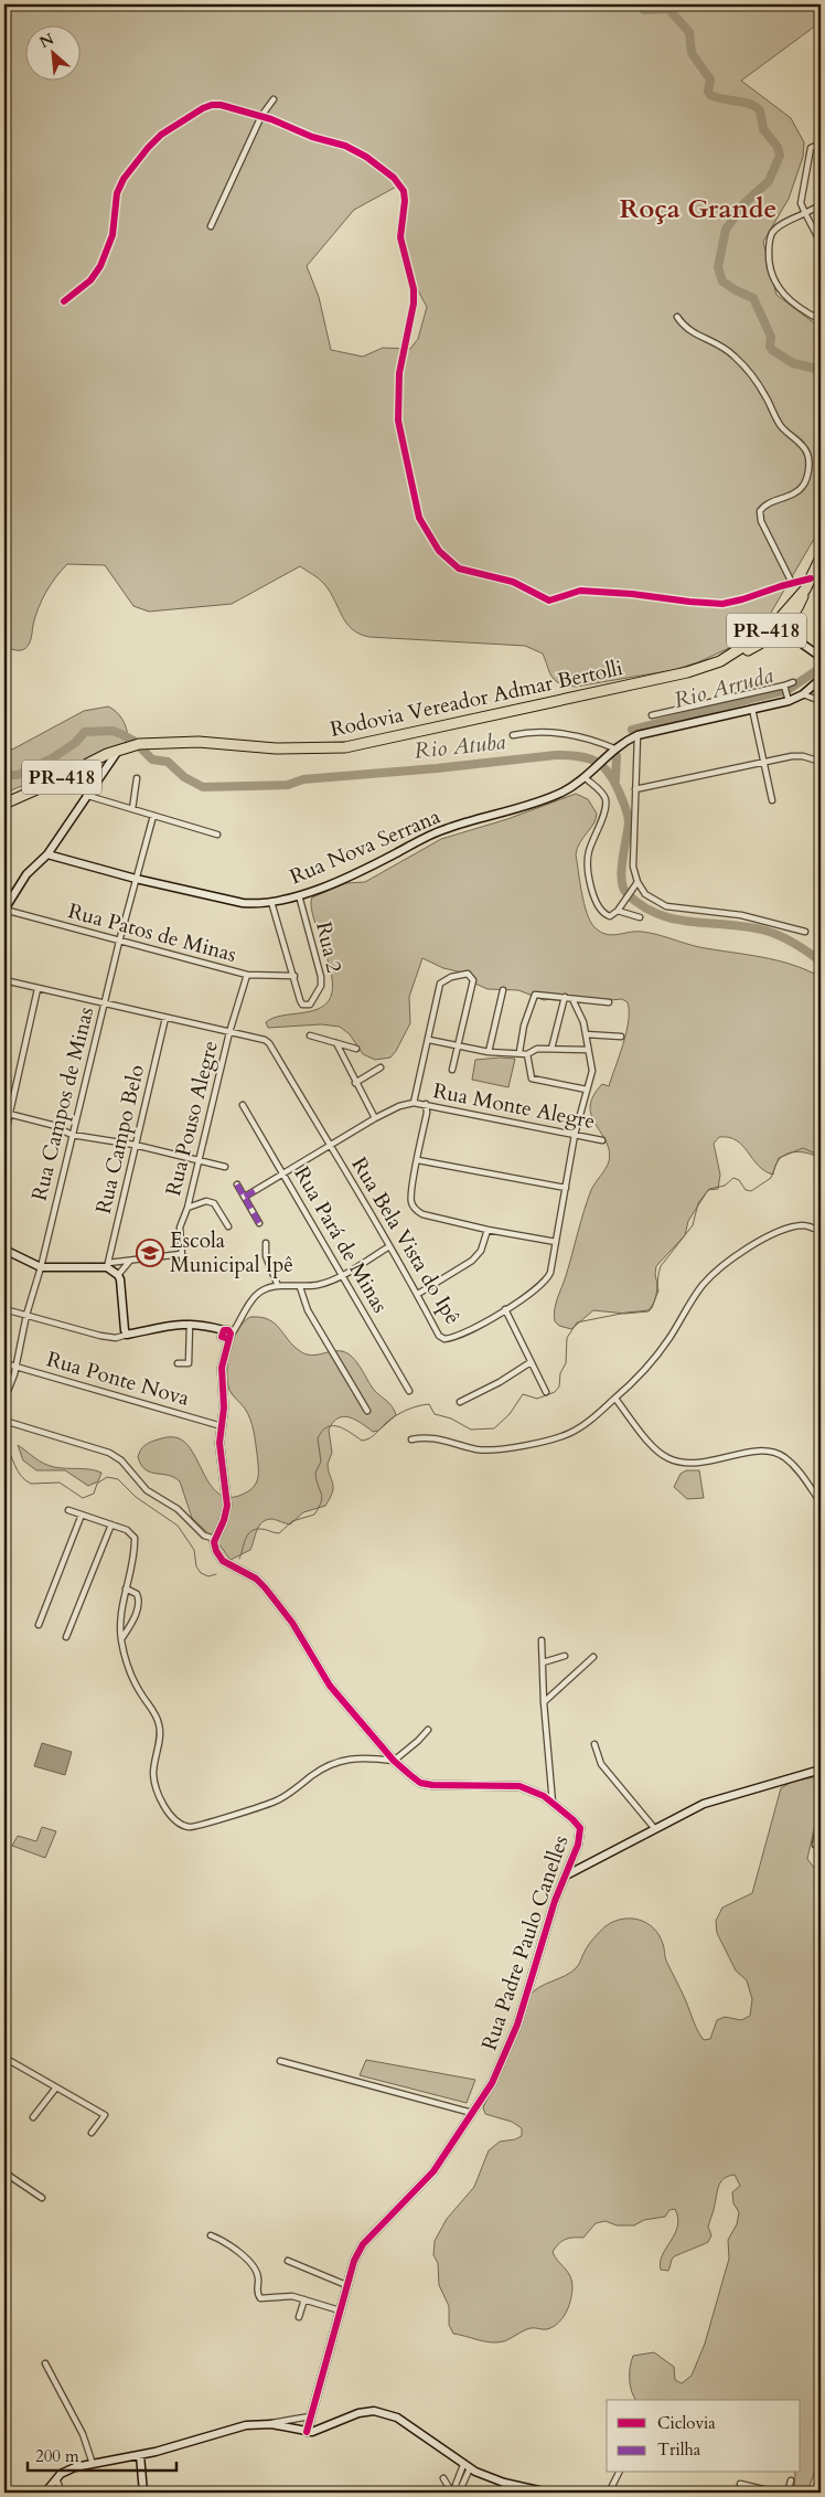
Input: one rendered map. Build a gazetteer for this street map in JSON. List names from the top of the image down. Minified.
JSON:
{"streets":{"highway":["PR-418","Rodovia Vereador Admar Bertolli"],"street":["Rua Nova Serrana","Rua Patos de Minas","Rua 2","Rua Campos de Minas","Rua Monte Alegre","Rua Pouso Alegre","Rua Campo Belo","Rua Pará de Minas","Rua Bela Vista do Ipê","Rua Ponte Nova","Rua Padre Paulo Canelles"]},"crossings":[["Rua Nova Serrana","Rua 2"],["Rua Nova Serrana","Rua Campos de Minas"],["Rua Patos de Minas","Rua 2"],["Rua Patos de Minas","Rua Campos de Minas"],["Rua Patos de Minas","Rua Pouso Alegre"],["Rua Campos de Minas","Rua Bela Vista do Ipê"],["Rua Campos de Minas","Rua Ponte Nova"],["Rua Monte Alegre","Rua Pará de Minas"],["Rua Monte Alegre","Rua Bela Vista do Ipê"],["Rua Pouso Alegre","Rua Bela Vista do Ipê"],["Rua Campo Belo","Rua Bela Vista do Ipê"]],"districts":["Roça Grande"],"water":["Rio Arruda","Rio Atuba"],"places":{"school or university":["Escola Municipal Ipê"]},"legend":["Ciclovia","Trilha"],"scale_bar":"200 m","north":"top left"}
